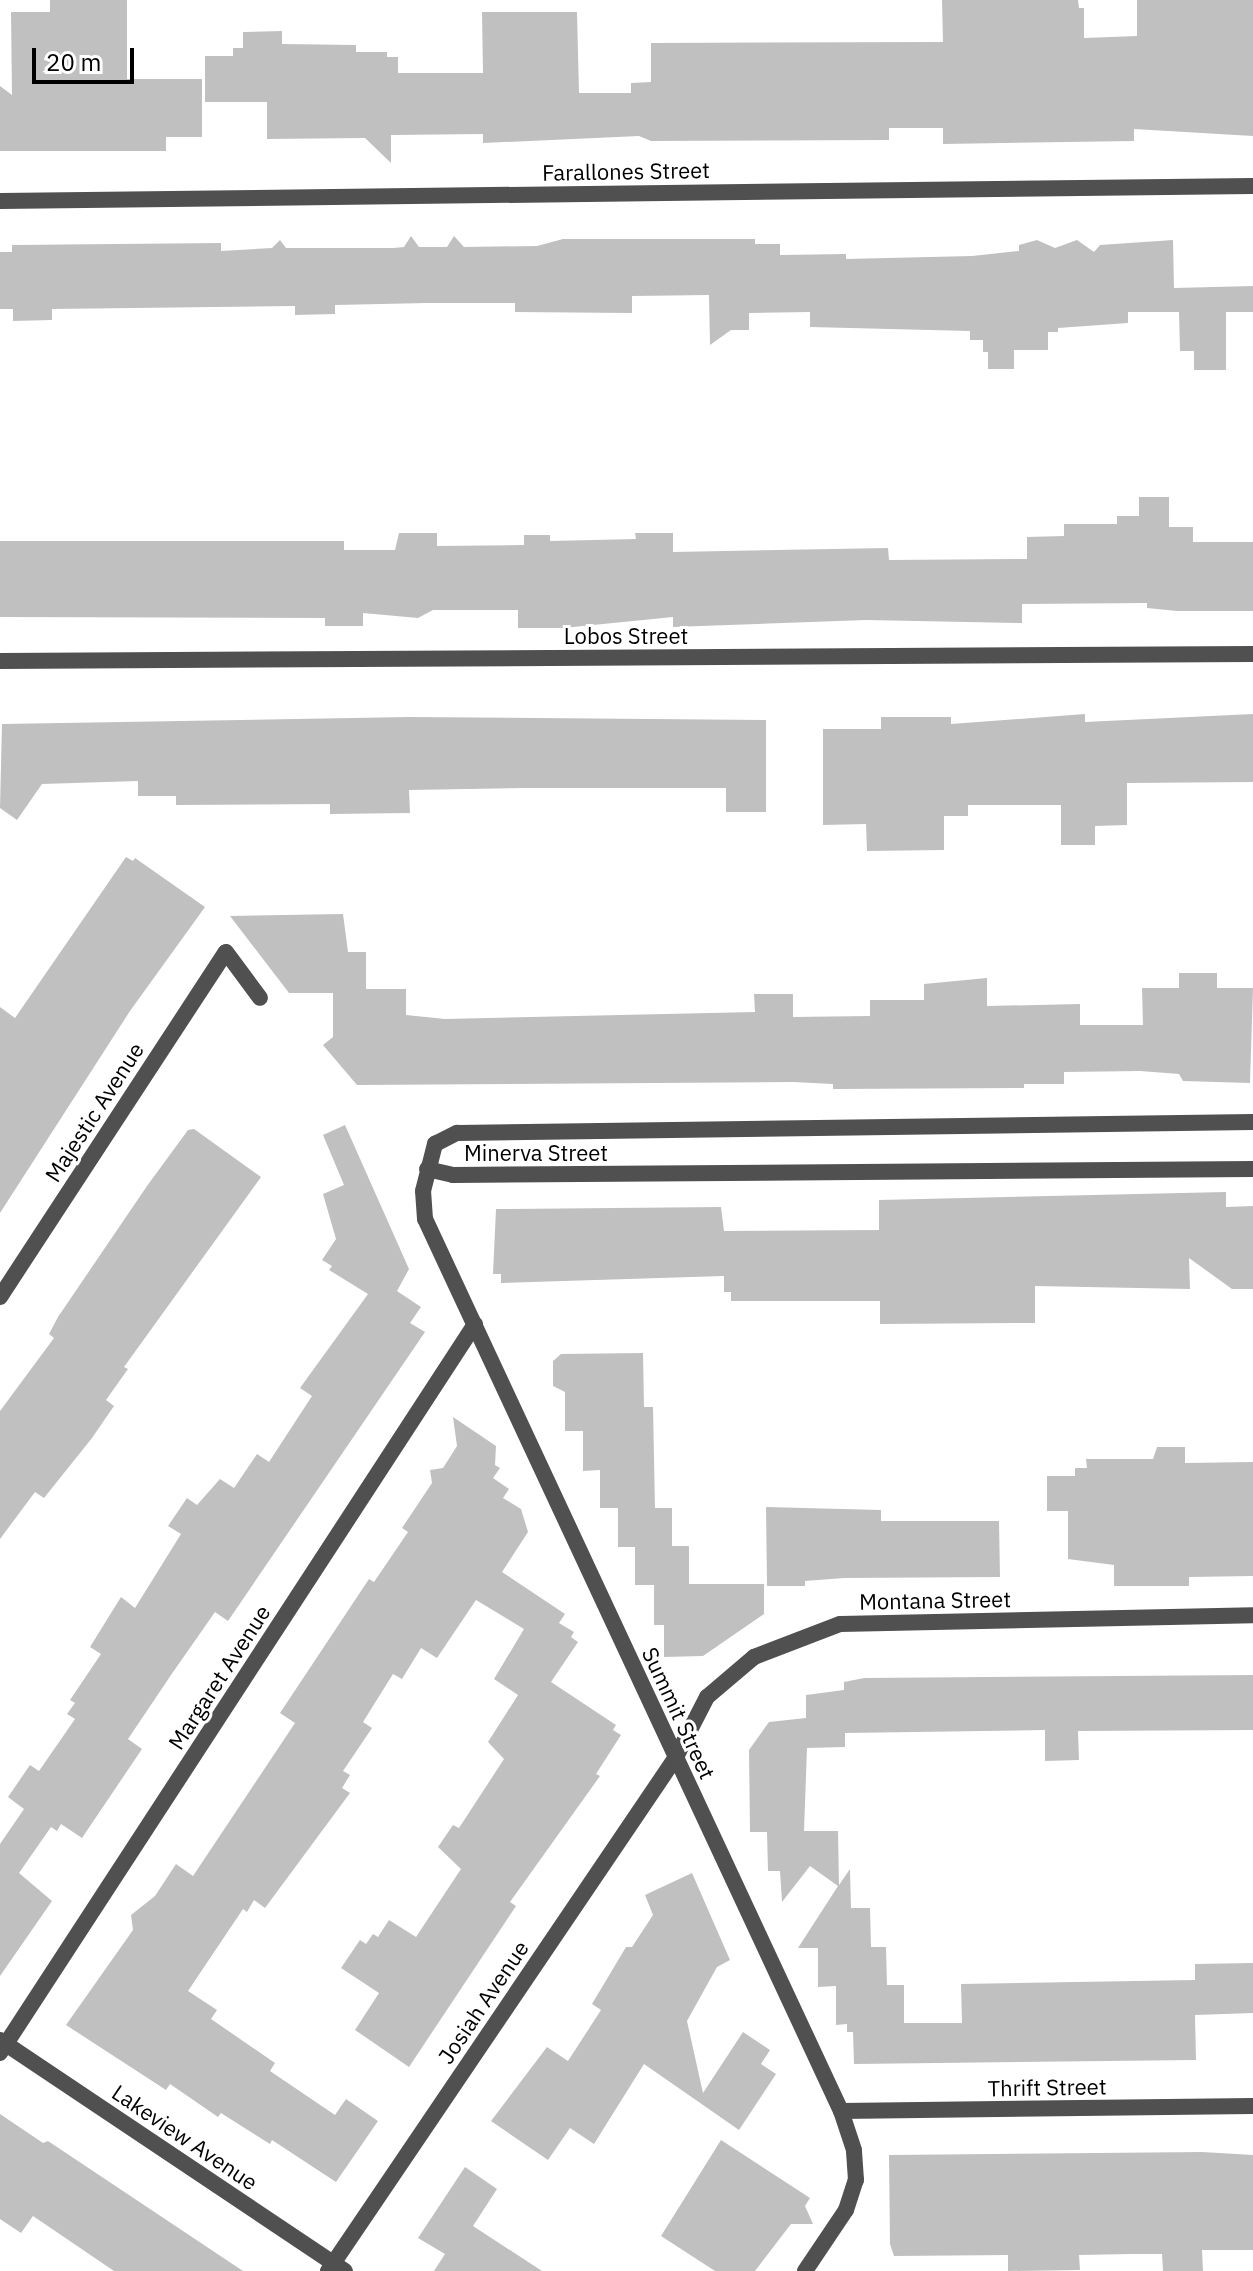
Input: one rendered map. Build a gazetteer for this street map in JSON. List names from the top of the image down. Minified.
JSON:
{"streets":{"street":["Farallones Street","Lobos Street","Majestic Avenue","Minerva Street","Montana Street","Margaret Avenue","Summit Street","Josiah Avenue","Thrift Street","Lakeview Avenue"]},"crossings":[["Minerva Street","Summit Street"],["Montana Street","Summit Street"],["Montana Street","Josiah Avenue"],["Margaret Avenue","Summit Street"],["Margaret Avenue","Lakeview Avenue"],["Summit Street","Josiah Avenue"],["Summit Street","Thrift Street"],["Josiah Avenue","Lakeview Avenue"]],"scale_bar":"20 m"}
